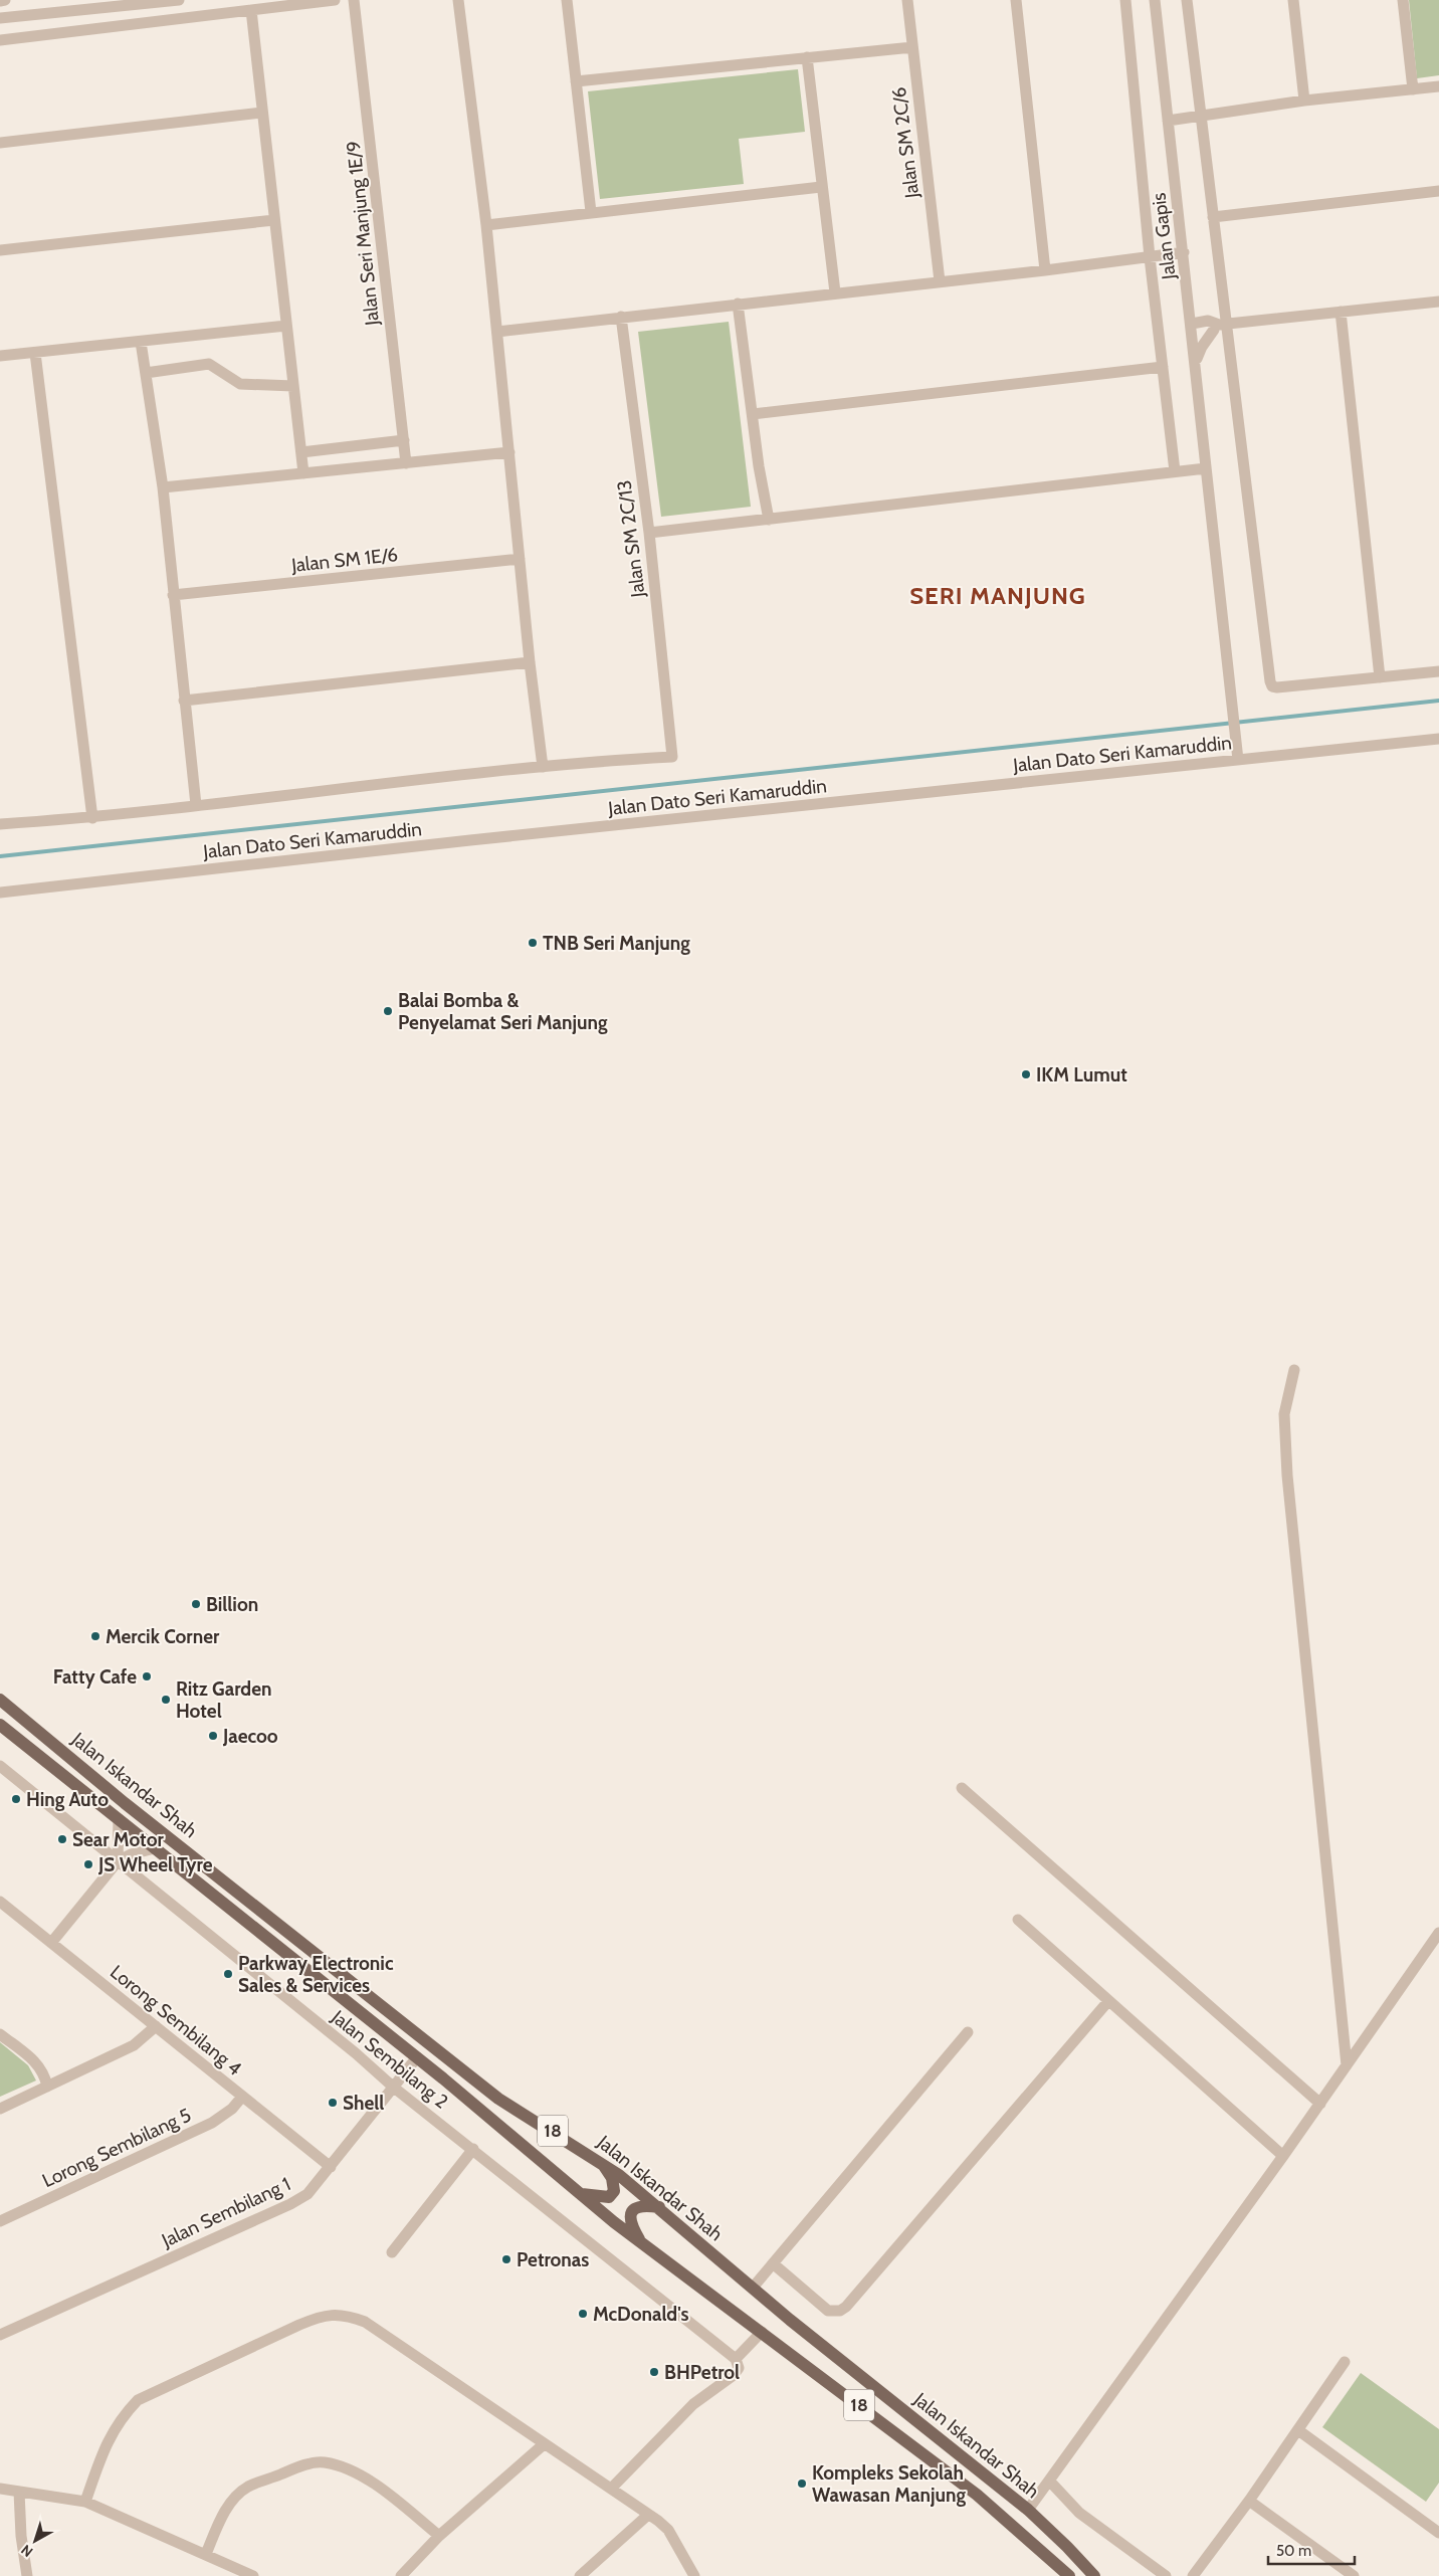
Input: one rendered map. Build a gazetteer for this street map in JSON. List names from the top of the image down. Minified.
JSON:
{"streets":{"main road":["Jalan Iskandar Shah","18"],"street":["Jalan SM 2C/6","Jalan Seri Manjung 1E/9","Jalan Gapis","Jalan SM 2C/13","Jalan SM 1E/6","Jalan Dato Seri Kamaruddin","Lorong Sembilang 4","Jalan Sembilang 2","Lorong Sembilang 5","Jalan Sembilang 1"]},"crossings":[["Jalan Gapis","Jalan Dato Seri Kamaruddin"],["Jalan Iskandar Shah","Jalan Sembilang 1"],["Lorong Sembilang 4","Lorong Sembilang 5"],["Lorong Sembilang 4","Jalan Sembilang 1"],["Jalan Sembilang 2","Jalan Sembilang 1"]],"districts":["SERI MANJUNG"],"places":["TNB Seri Manjung","Balai Bomba & Penyelamat Seri Manjung","IKM Lumut","Billion","Mercik Corner","Fatty Cafe","Ritz Garden Hotel","Jaecoo","Hing Auto","Sear Motor","JS Wheel Tyre","Parkway Electronic Sales & Services","Shell","Petronas","McDonald's","BHPetrol","Kompleks Sekolah Wawasan Manjung"],"scale_bar":"50 m","north":"bottom left"}
